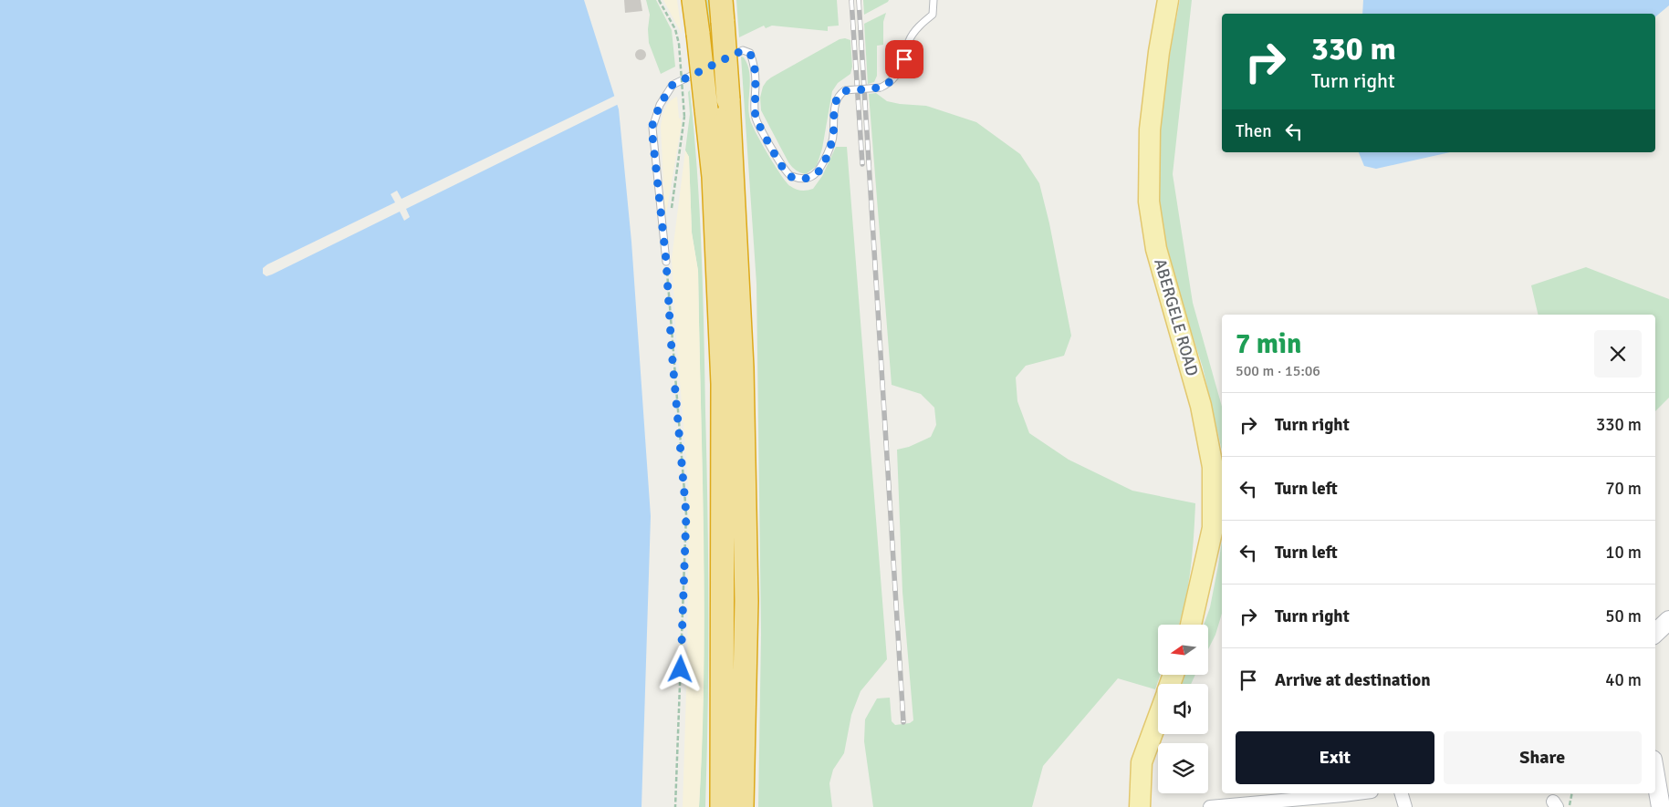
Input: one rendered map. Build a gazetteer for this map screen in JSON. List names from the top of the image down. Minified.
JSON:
{"streets":{"main road":["ABERGELE ROAD"]},"north":"left","page":{"turn":["330 m","Turn right"],"then":"Then","heading":["7 min","500 m · 15:06"],"list":[{"name":"Turn right","value":"330 m"},{"name":"Turn left","value":"70 m"},{"name":"Turn left","value":"10 m"},{"name":"Turn right","value":"50 m"},{"name":"Arrive at destination","value":"40 m"}],"buttons":["Exit","Share"]}}
